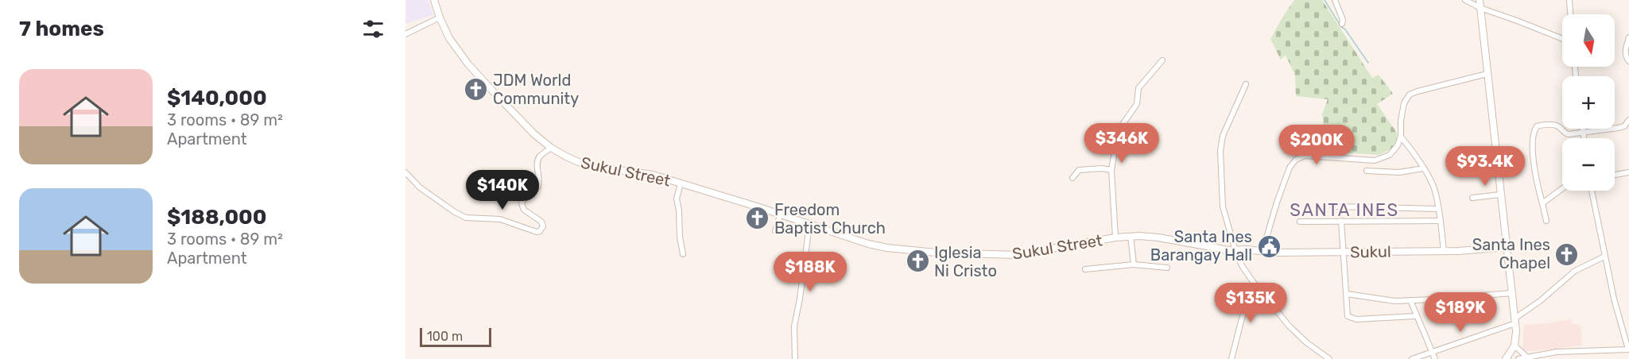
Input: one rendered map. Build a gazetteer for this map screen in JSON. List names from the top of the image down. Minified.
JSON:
{"streets":{"street":["Sukul Street","Sukul"]},"crossings":[["Sukul Street","Sukul"]],"districts":["SANTA INES"],"places":{"church":["JDM World Community","Freedom Baptist Church","Santa Ines Chapel","Iglesia Ni Cristo"],"public building":["Santa Ines Barangay Hall"]},"scale_bar":"100 m","north":"bottom","page":{"heading":"7 homes","map_buttons":["+","−"],"list":[{"name":"$140,000","note":"3 rooms · 89 m² · Apartment"},{"name":"$188,000","note":"3 rooms · 89 m² · Apartment"}],"price":["$346K","$200K","$93.4K","$140K","$188K","$135K","$189K"],"scale":"100 m"}}
